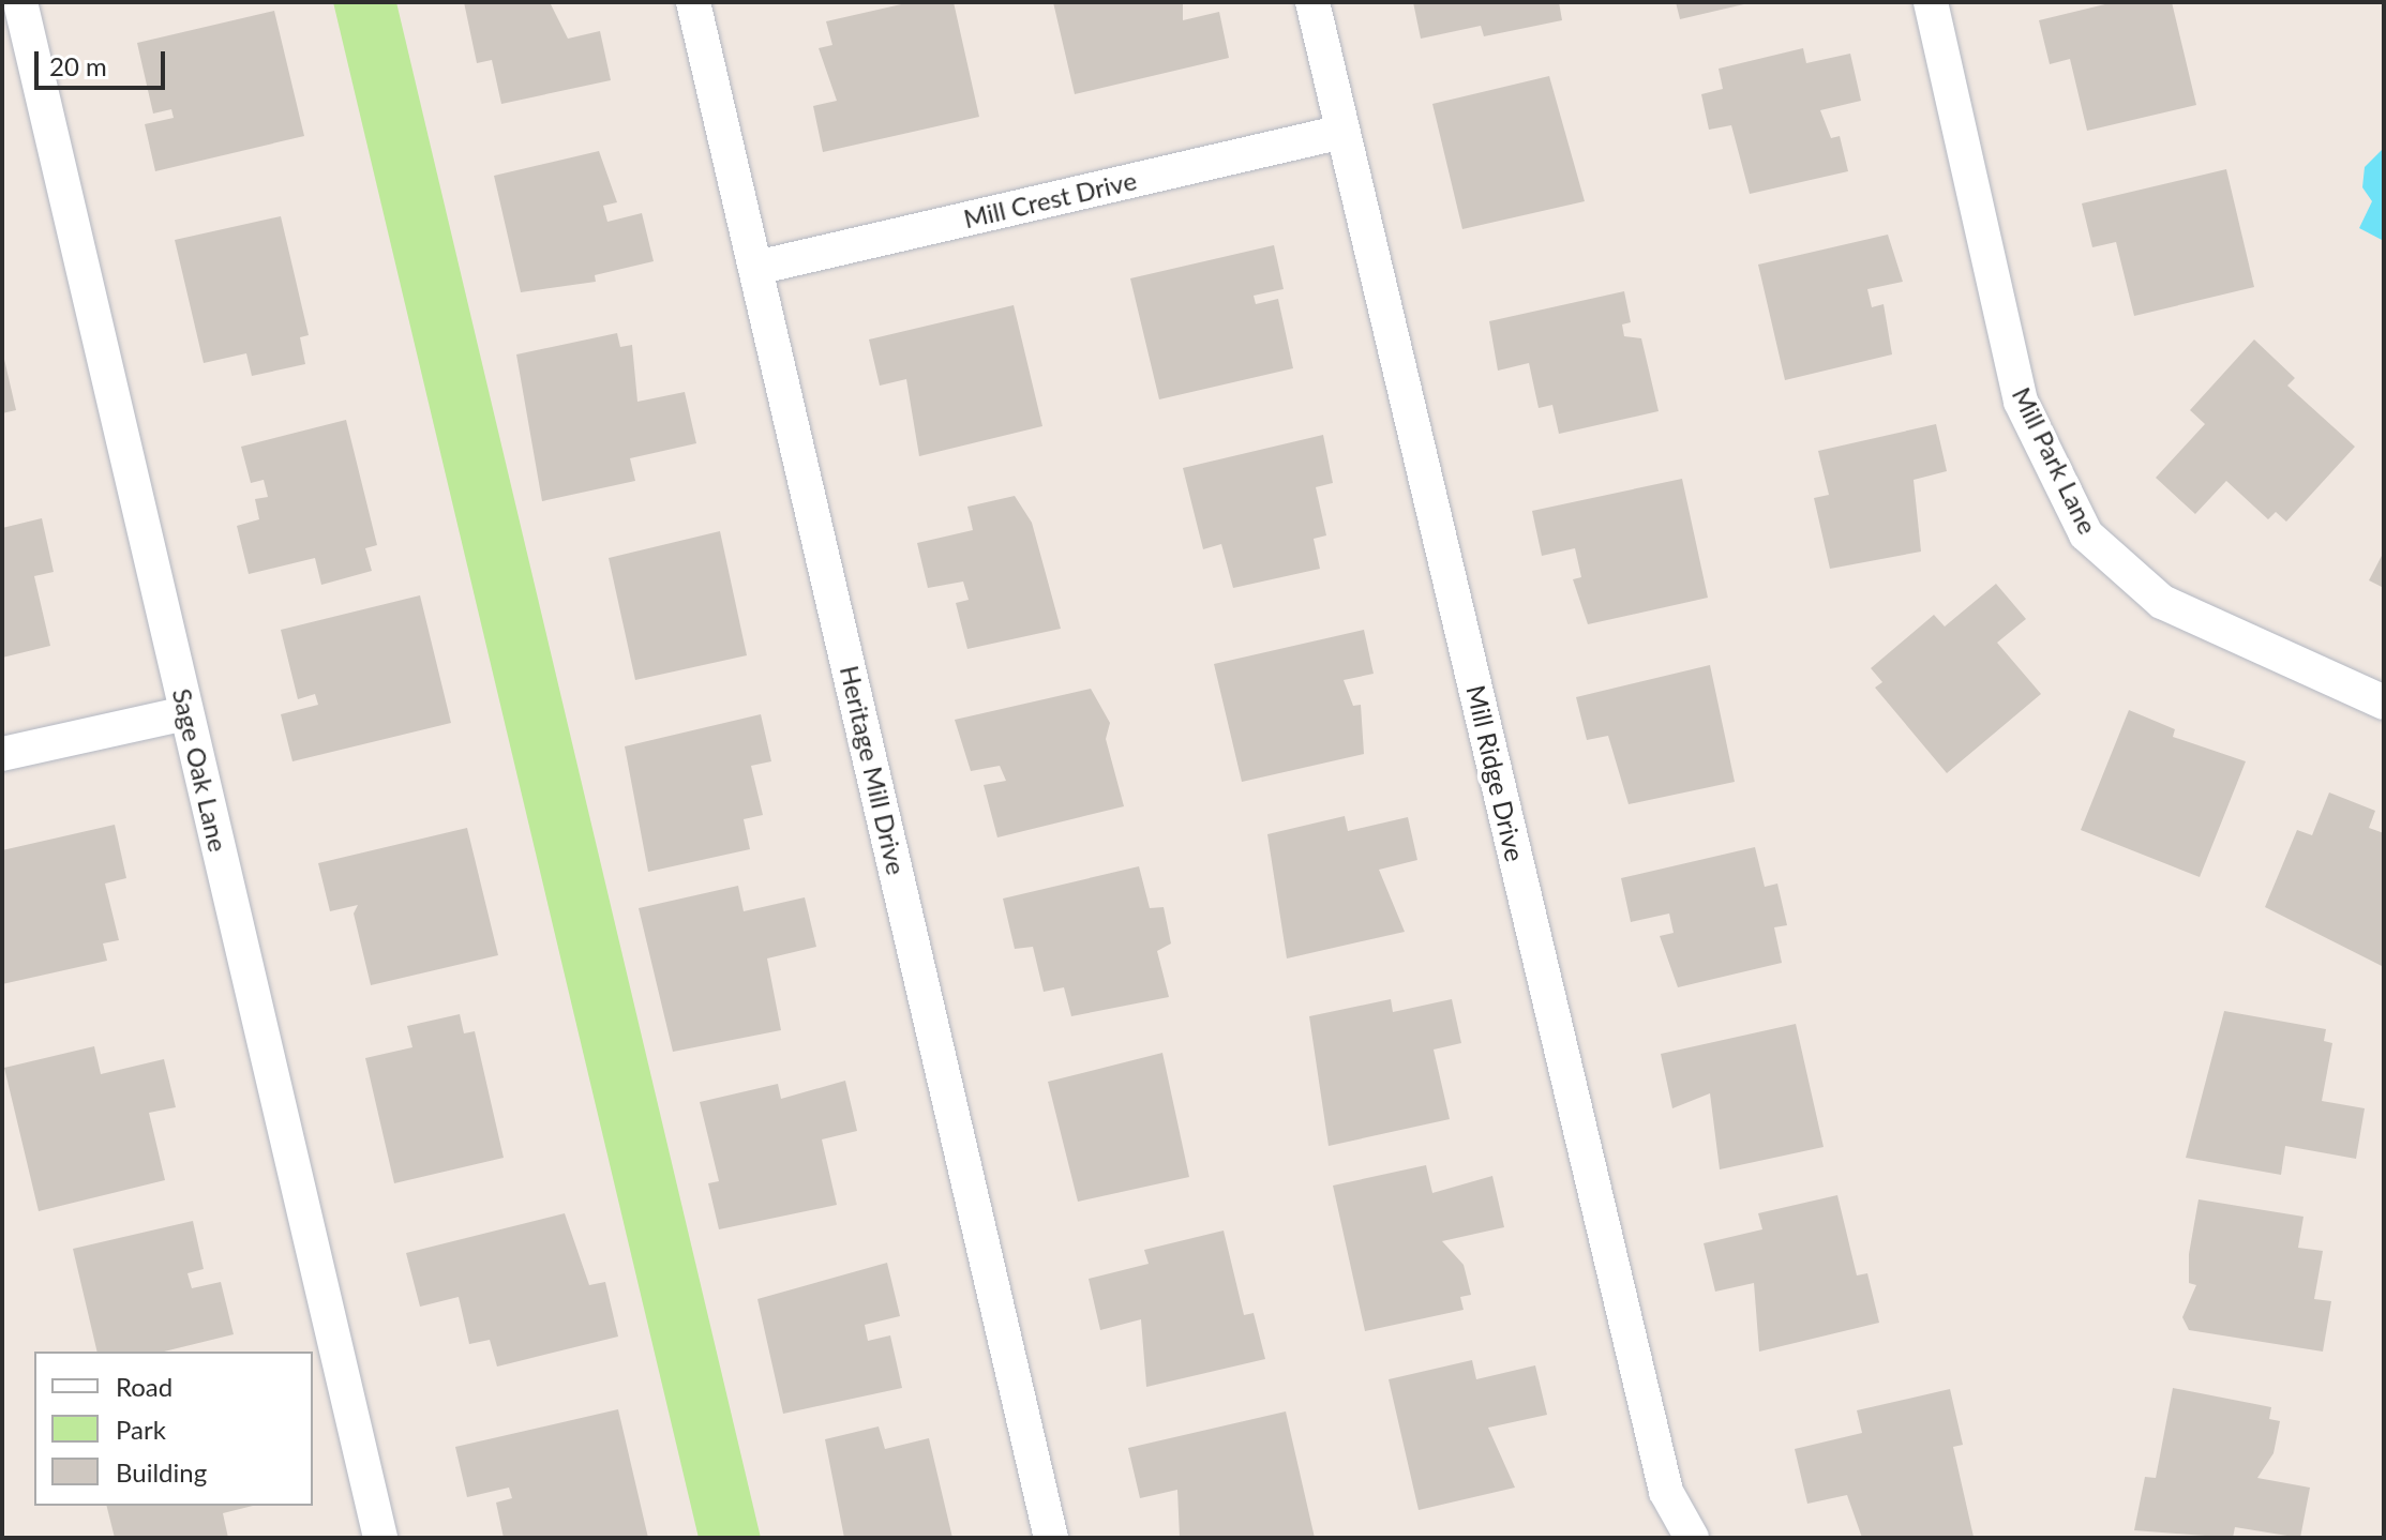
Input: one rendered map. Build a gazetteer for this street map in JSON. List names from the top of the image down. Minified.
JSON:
{"streets":{"street":["Mill Crest Drive","Mill Park Lane","Sage Oak Lane","Heritage Mill Drive","Mill Ridge Drive"]},"crossings":[["Mill Crest Drive","Heritage Mill Drive"],["Mill Crest Drive","Mill Ridge Drive"]],"legend":["Road","Park","Building"],"scale_bar":"20 m"}
